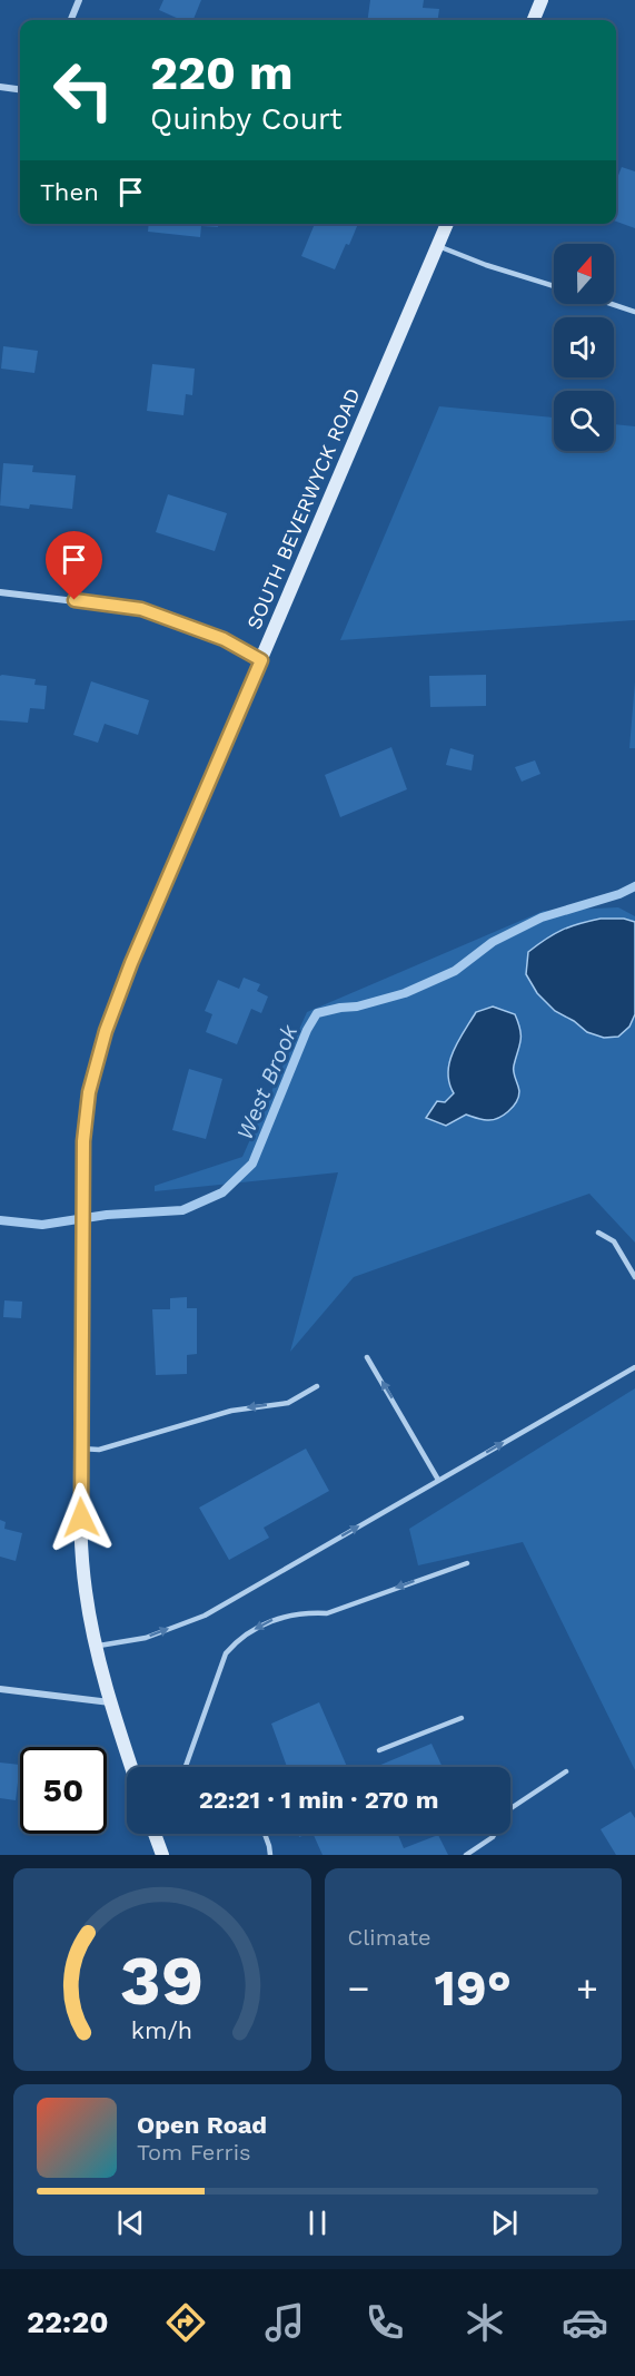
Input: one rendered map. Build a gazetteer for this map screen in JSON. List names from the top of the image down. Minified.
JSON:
{"streets":{"main road":["SOUTH BEVERWYCK ROAD"]},"water":["West Brook"],"north":"top","page":{"turn":["220 m","Quinby Court"],"then":"Then","limit":"50","trip":"22:21 · 1 min · 270 m","tile":"Climate","heat":["−","19°","+"],"song":["Open Road","Tom Ferris"],"tabs":"22:20","gauge":["39","km/h"]}}
